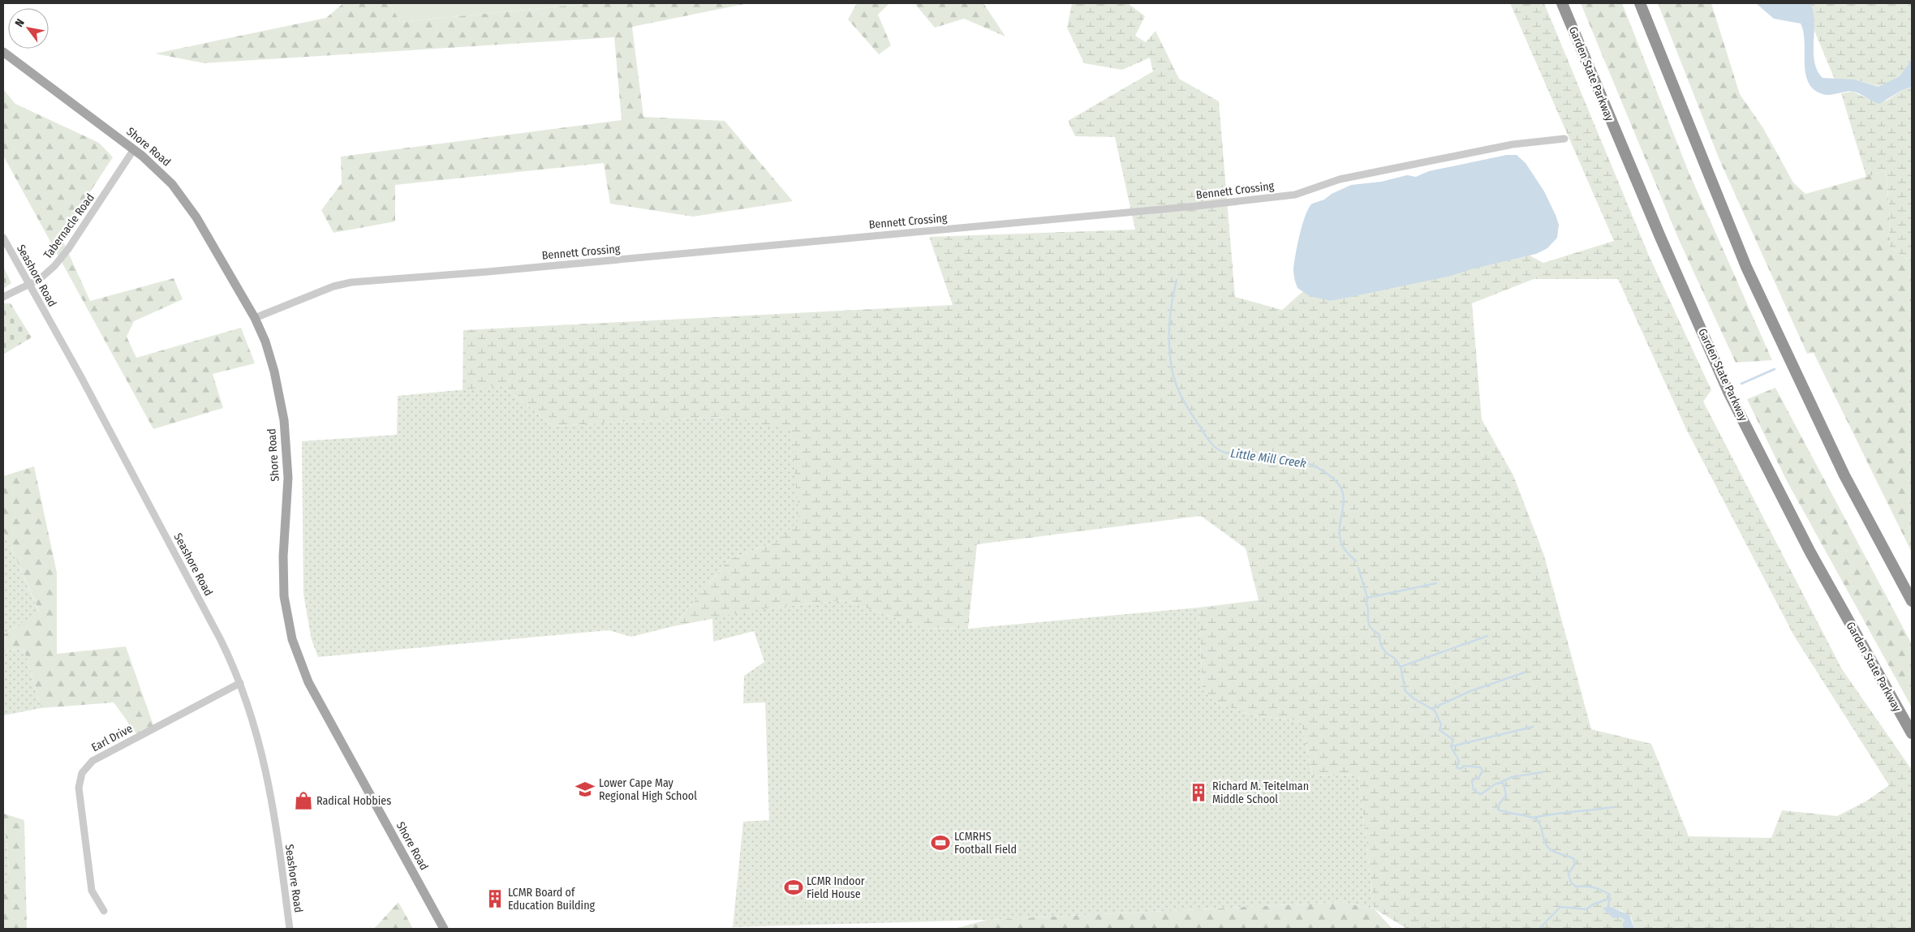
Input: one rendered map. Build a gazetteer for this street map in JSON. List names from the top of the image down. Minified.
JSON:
{"streets":{"highway":["Garden State Parkway"],"main road":["Shore Road"],"street":["Bennett Crossing","Tabernacle Road","Seashore Road","Earl Drive"]},"crossings":[["Shore Road","Bennett Crossing"],["Shore Road","Tabernacle Road"],["Tabernacle Road","Seashore Road"],["Seashore Road","Earl Drive"]],"water":["Little Mill Creek"],"places":{"school or university":["Lower Cape May Regional High School"],"building":["Richard M. Teitelman Middle School","LCMR Board of Education Building"],"shop":["Radical Hobbies"],"sports":["LCMRHS Football Field","LCMR Indoor Field House"]},"north":"top left"}
